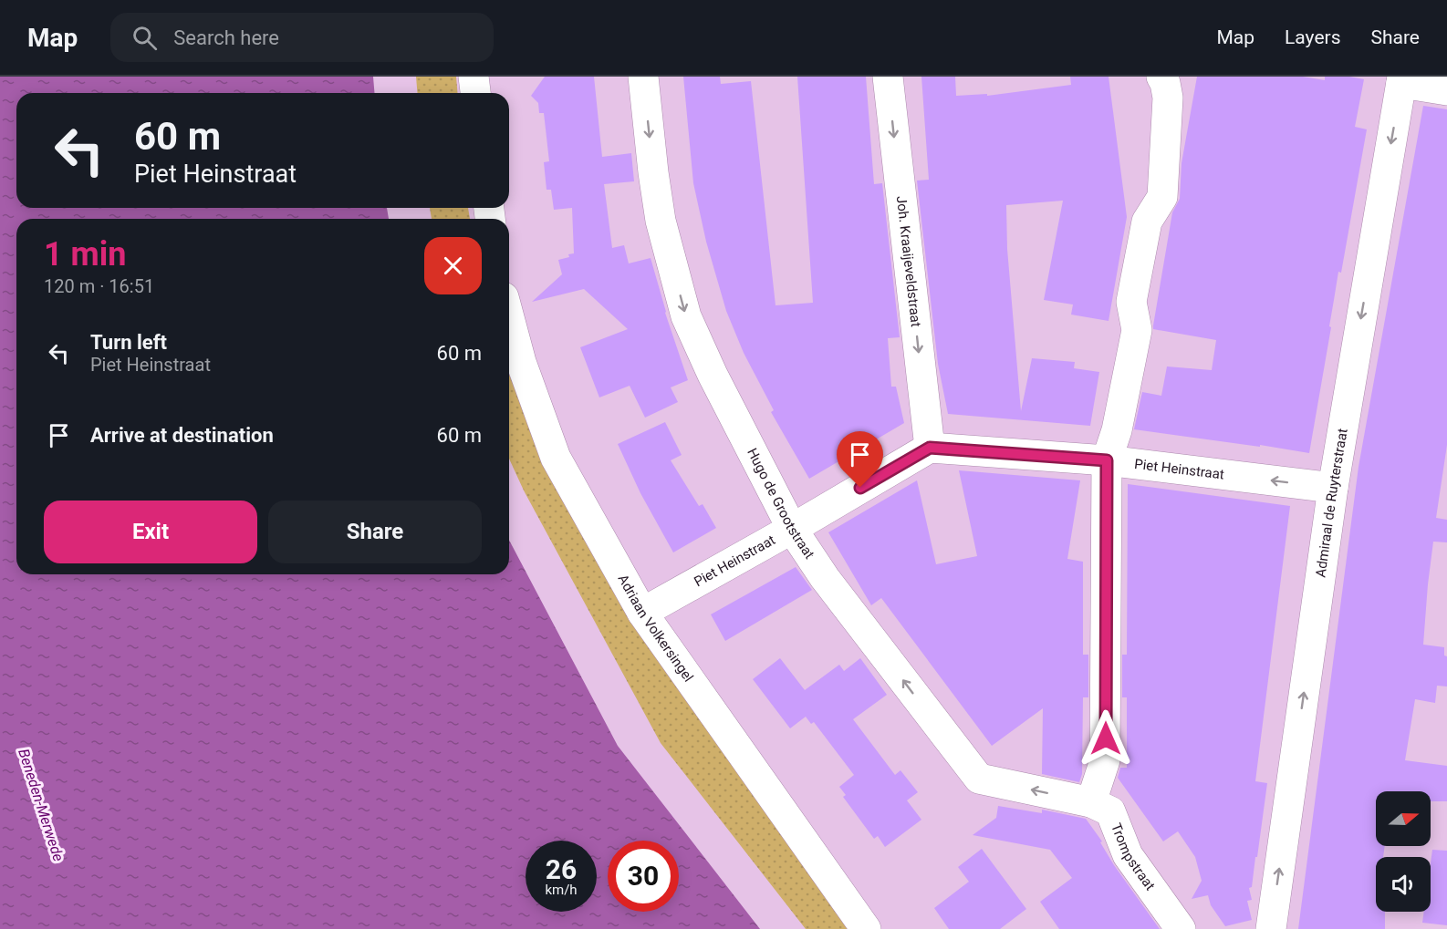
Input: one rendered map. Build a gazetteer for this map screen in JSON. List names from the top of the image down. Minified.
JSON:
{"streets":{"street":["Joh. Kraaijeveldstraat","Piet Heinstraat","Admiraal de Ruyterstraat","Hugo de Grootstraat","Adriaan Volkersingel","Trompstraat"]},"crossings":[["Joh. Kraaijeveldstraat","Piet Heinstraat"],["Piet Heinstraat","Admiraal de Ruyterstraat"],["Piet Heinstraat","Hugo de Grootstraat"],["Piet Heinstraat","Adriaan Volkersingel"],["Hugo de Grootstraat","Trompstraat"]],"water":["Beneden-Merwede"],"north":"right","page":{"header":"Map","search":"Search here","nav":["Map","Layers","Share"],"turn":["60 m","Piet Heinstraat"],"heading":["1 min","120 m · 16:51"],"list":[{"name":"Turn left","note":"Piet Heinstraat","value":"60 m"},{"name":"Arrive at destination","value":"60 m"}],"buttons":["Exit","Share"],"speed":"26 km/h","limit":"30"}}
